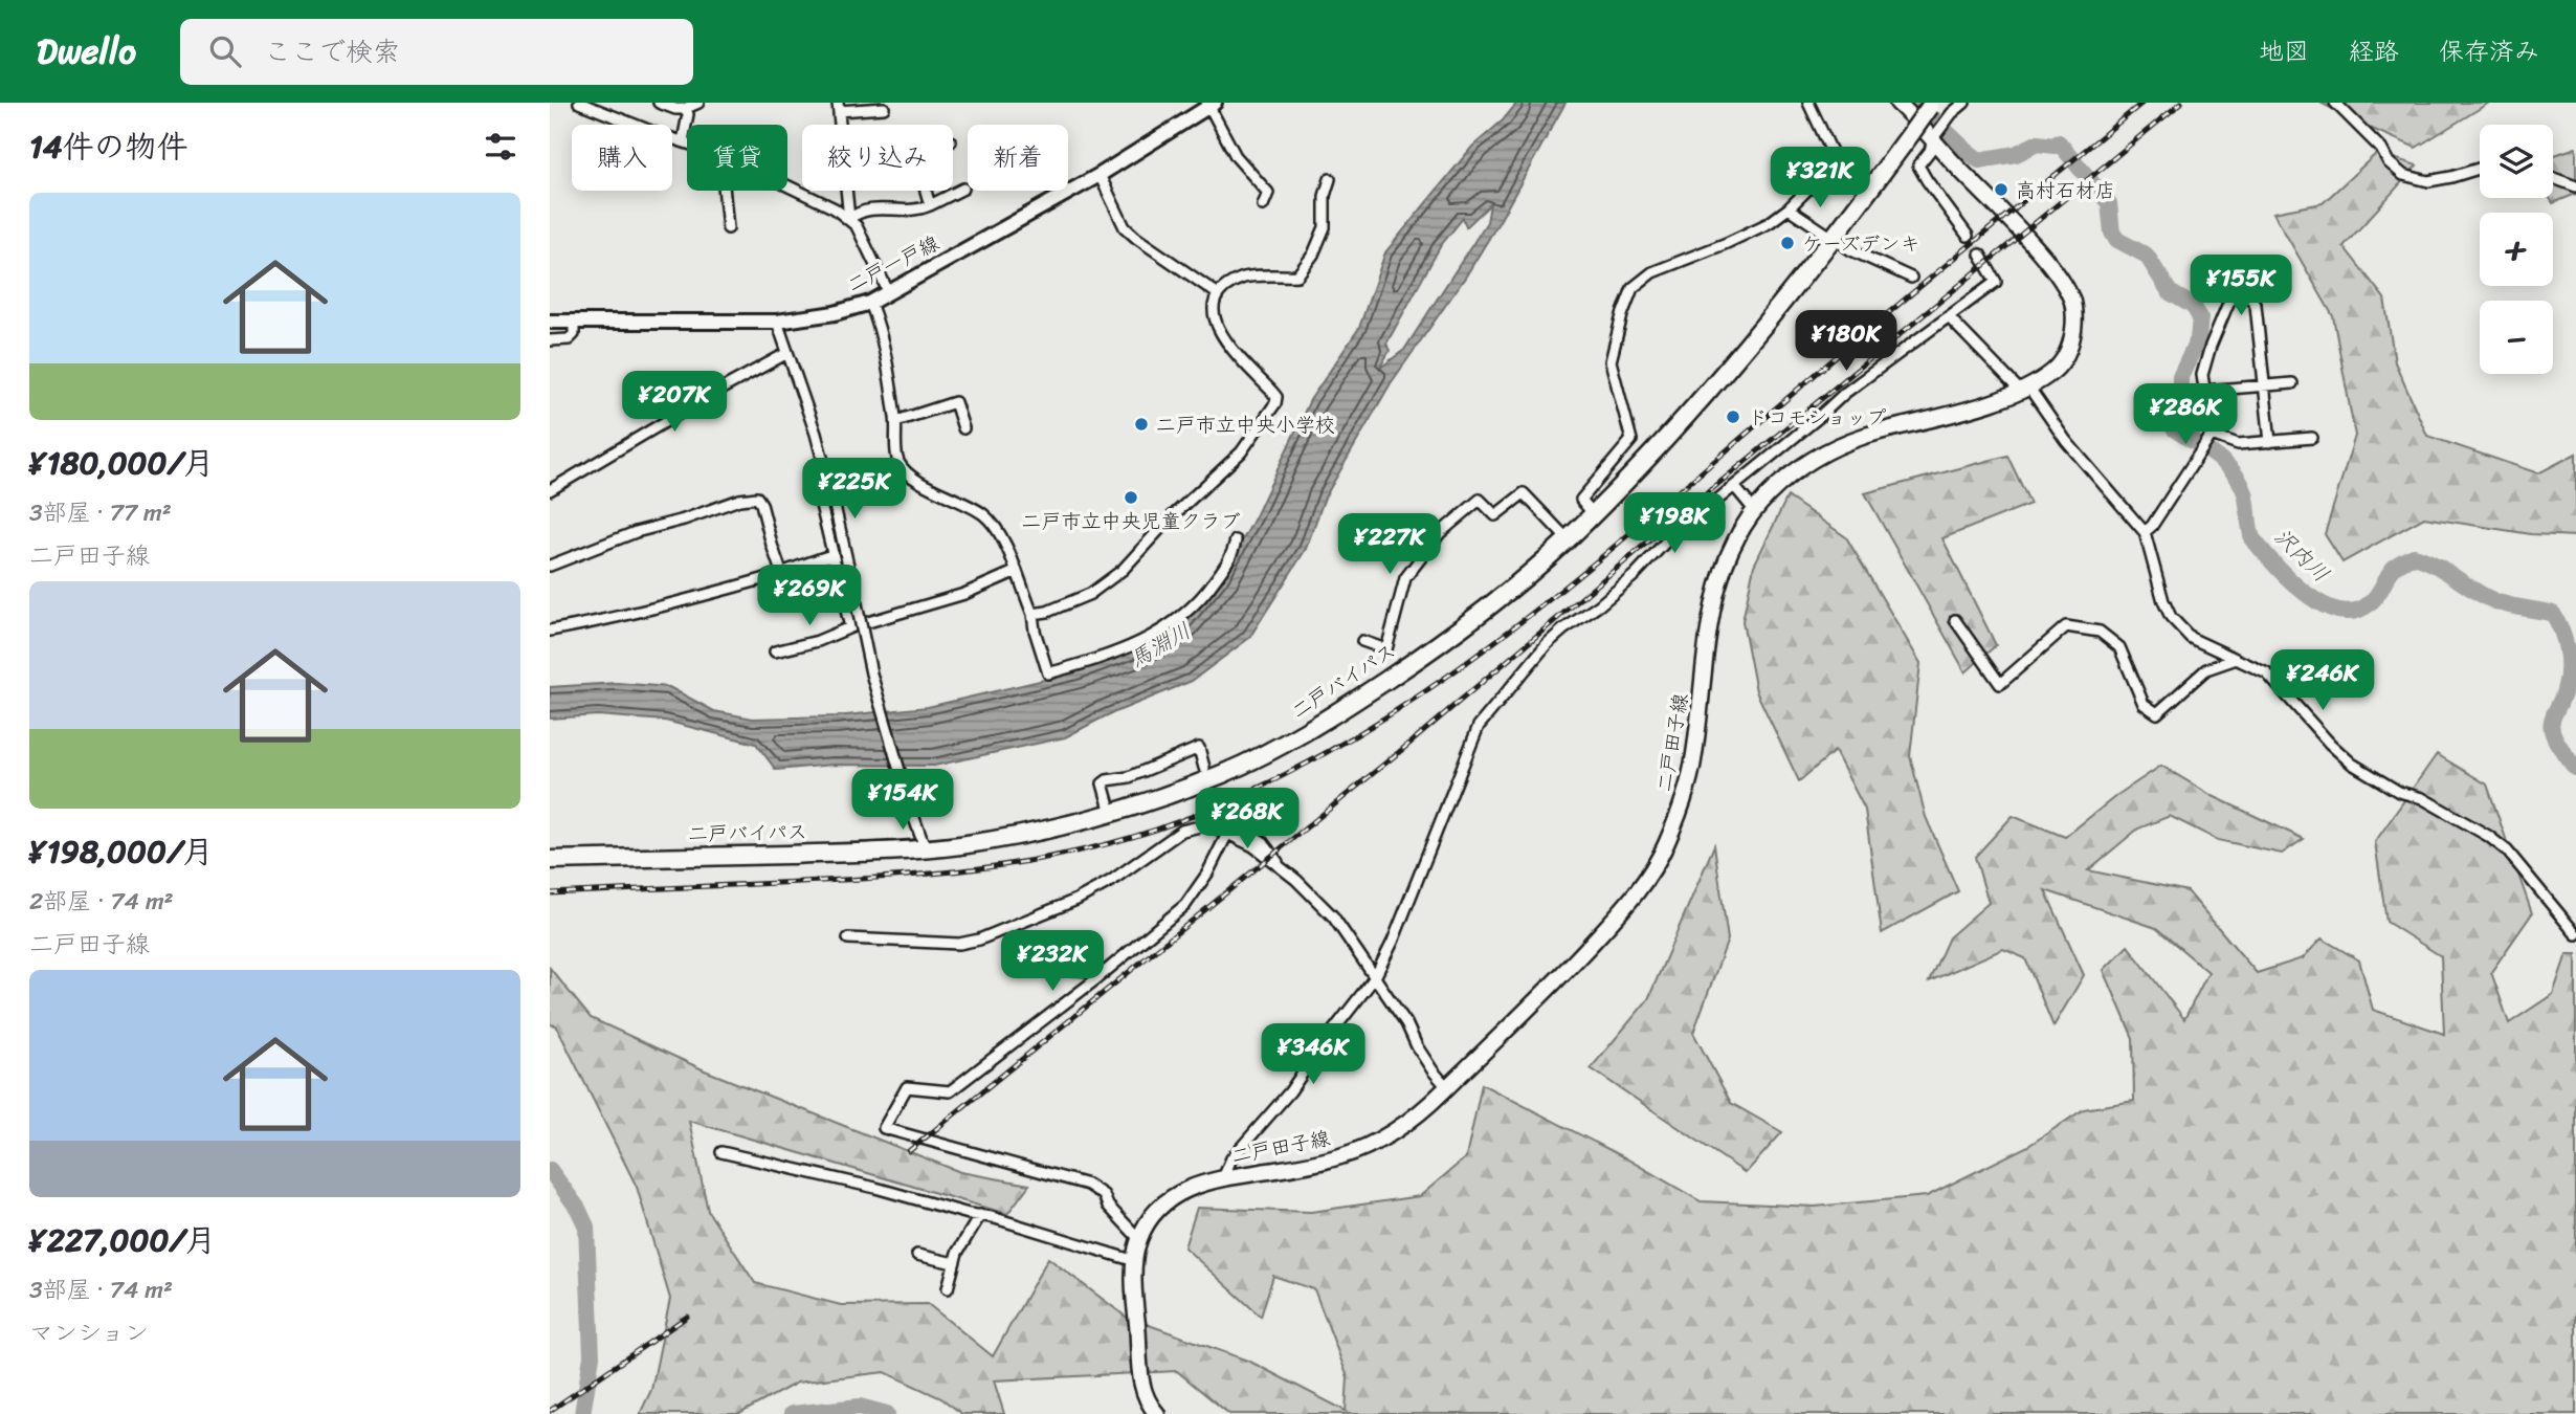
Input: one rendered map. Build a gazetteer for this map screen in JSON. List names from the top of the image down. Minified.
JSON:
{"streets":{"highway":["二戸バイパス"],"main road":["二戸一戸線","二戸田子線"]},"water":["沢内川","馬淵川"],"places":["高村石材店","ケーズデンキ","ドコモショップ","二戸市立中央小学校","二戸市立中央児童クラブ"],"page":{"header":"Dwello","search":"ここで検索","nav":["地図","経路","保存済み"],"heading":"14件の物件","map_buttons":["+","−"],"chip":["購入","賃貸","絞り込み","新着"],"price":["¥321K","¥155K","¥180K","¥207K","¥286K","¥225K","¥198K","¥227K","¥269K","¥246K","¥154K","¥268K","¥232K","¥346K"],"list":[{"name":"¥180,000/月","note":"3部屋 · 77 m² · 二戸田子線"},{"name":"¥198,000/月","note":"2部屋 · 74 m² · 二戸田子線"},{"name":"¥227,000/月","note":"3部屋 · 74 m² · マンション"}]}}
